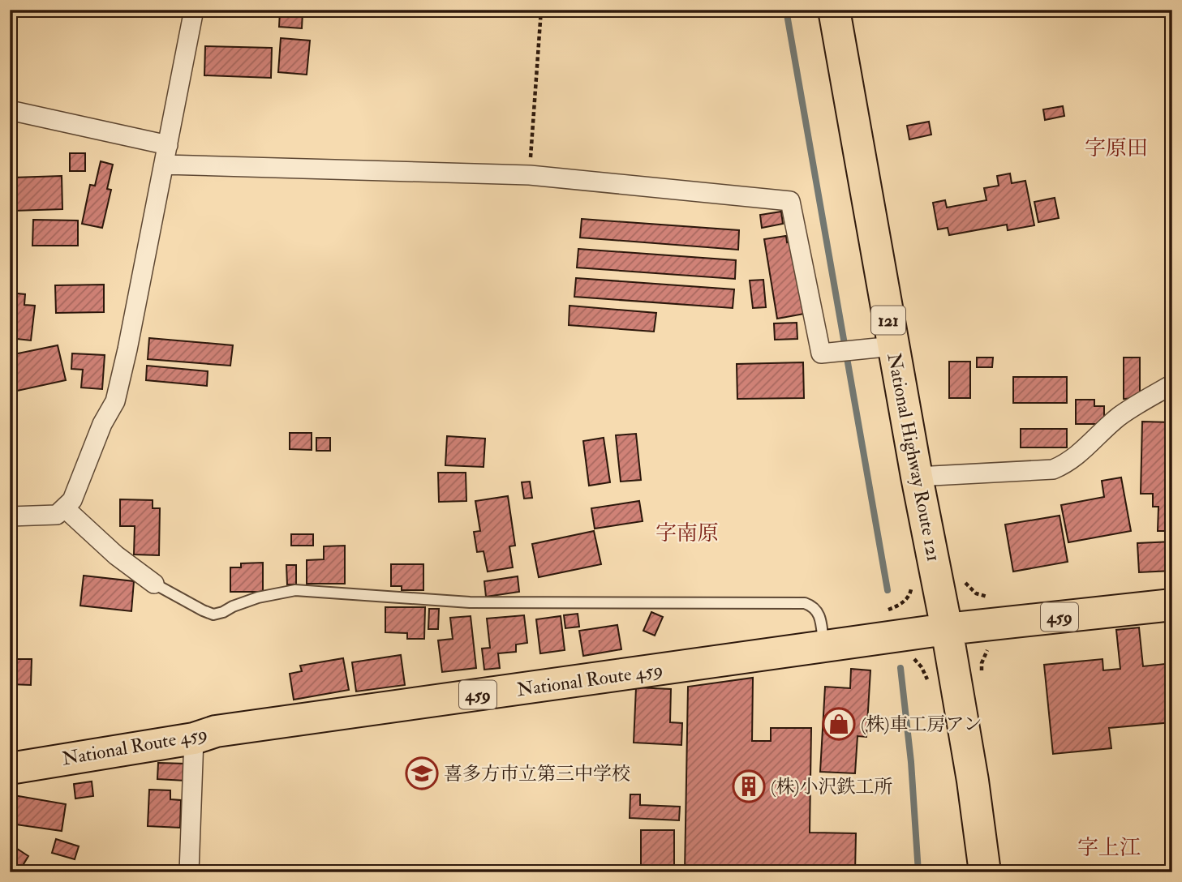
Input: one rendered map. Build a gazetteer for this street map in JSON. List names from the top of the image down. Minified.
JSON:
{"streets":{"highway":["121","National Highway Route 121","459","National Route 459"]},"crossings":[["National Highway Route 121","National Route 459"]],"districts":["字原田","字南原","字上江"],"places":{"shop":["(株)車工房アン"],"school or university":["喜多方市立第三中学校"],"building":["(株)小沢鉄工所"]}}
